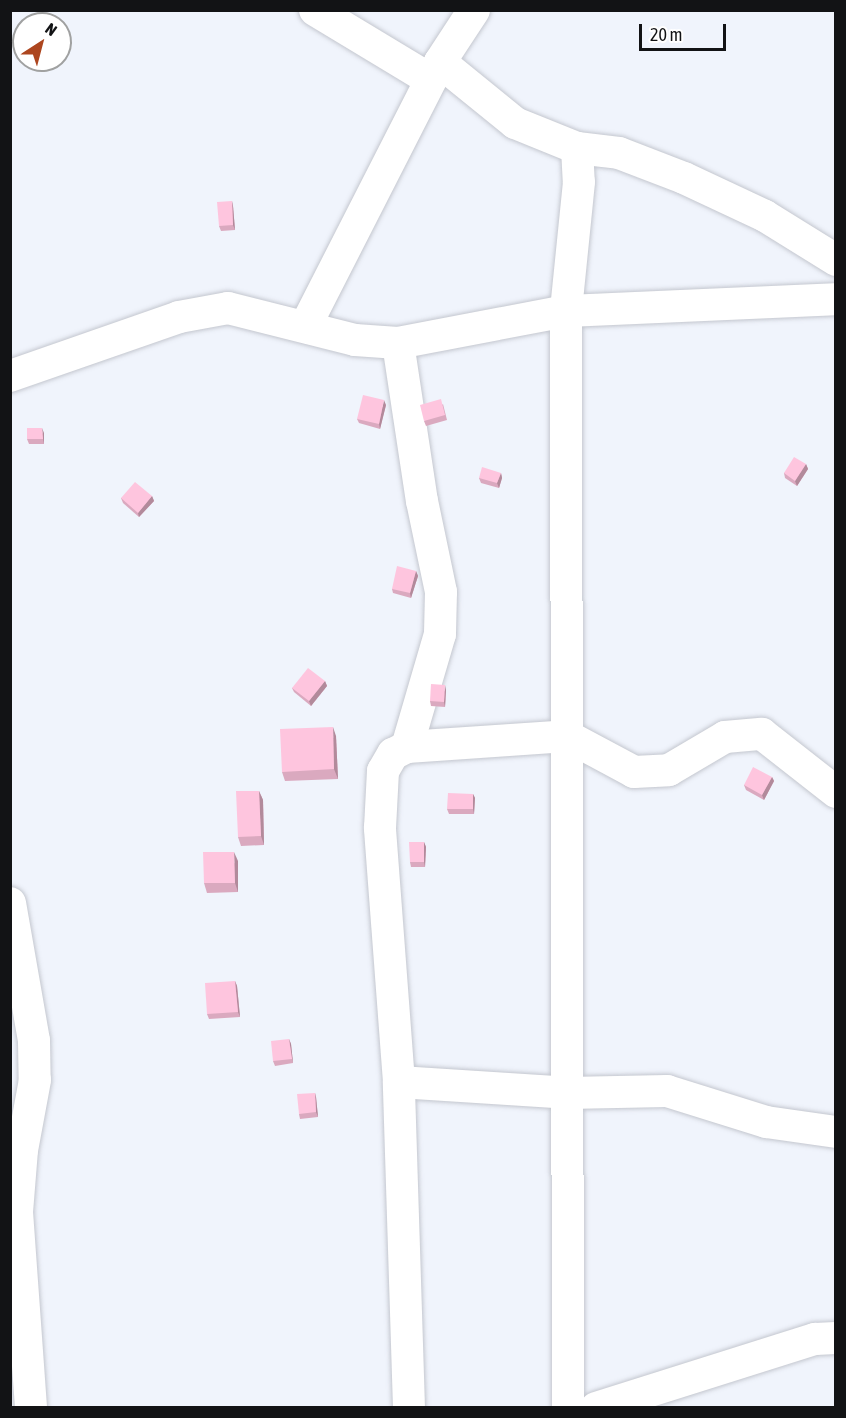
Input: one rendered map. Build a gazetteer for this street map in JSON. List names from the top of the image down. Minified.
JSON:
{"scale_bar":"20 m","north":"top right"}
